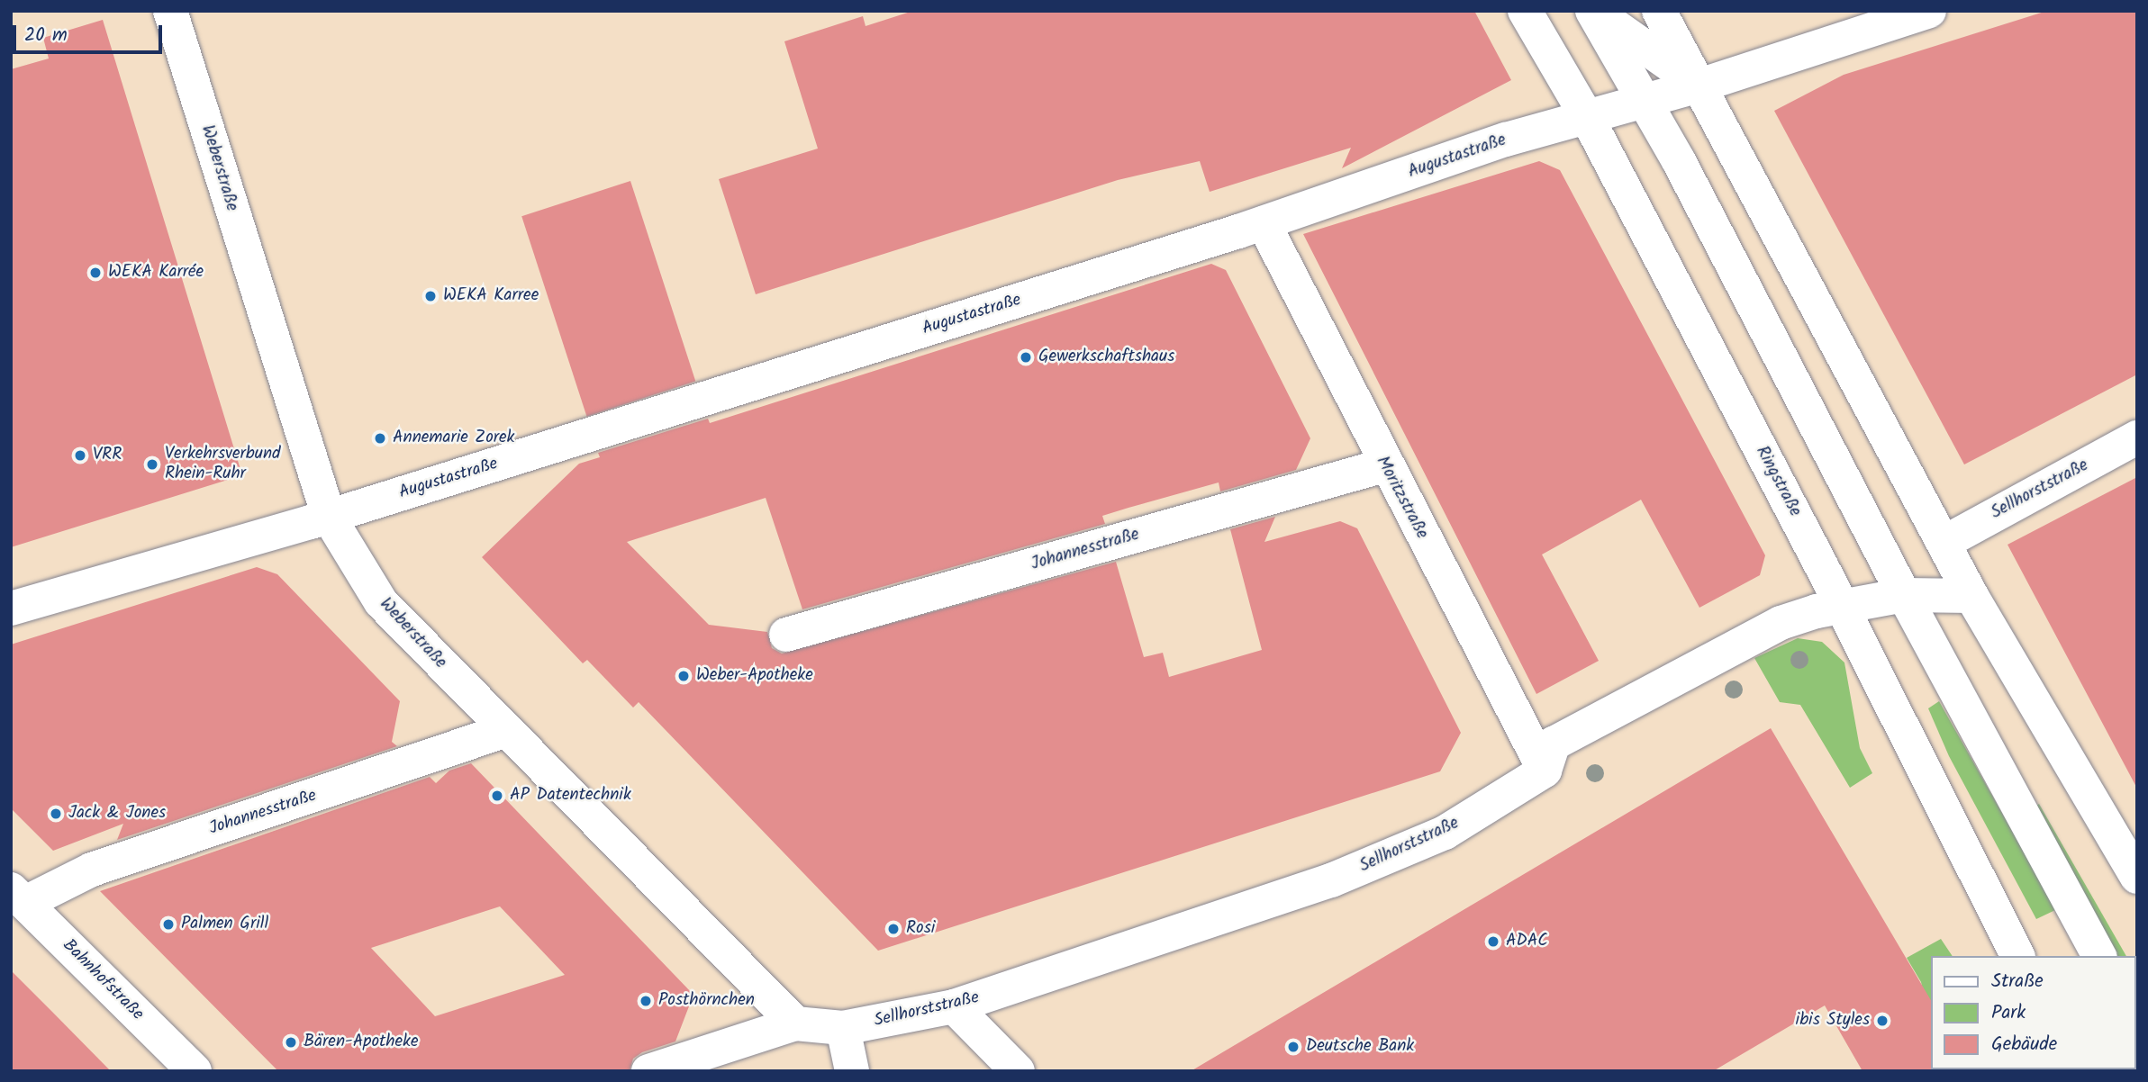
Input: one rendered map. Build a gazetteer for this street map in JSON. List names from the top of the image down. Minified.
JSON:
{"streets":{"street":["Augustastraße","Weberstraße","Ringstraße","Sellhorststraße","Moritzstraße","Johannesstraße","Bahnhofstraße"]},"crossings":[["Augustastraße","Weberstraße"],["Augustastraße","Ringstraße"],["Augustastraße","Moritzstraße"],["Weberstraße","Johannesstraße"],["Sellhorststraße","Moritzstraße"],["Moritzstraße","Johannesstraße"],["Johannesstraße","Bahnhofstraße"]],"places":["WEKA Karrée","WEKA Karree","Gewerkschaftshaus","Annemarie Zorek","VRR","Verkehrsverbund Rhein-Ruhr","Weber-Apotheke","AP Datentechnik","Jack & Jones","Palmen Grill","Rosi","ADAC","Posthörnchen","ibis Styles","Bären-Apotheke","Deutsche Bank"],"legend":["Straße","Park","Gebäude"],"scale_bar":"20 m"}
